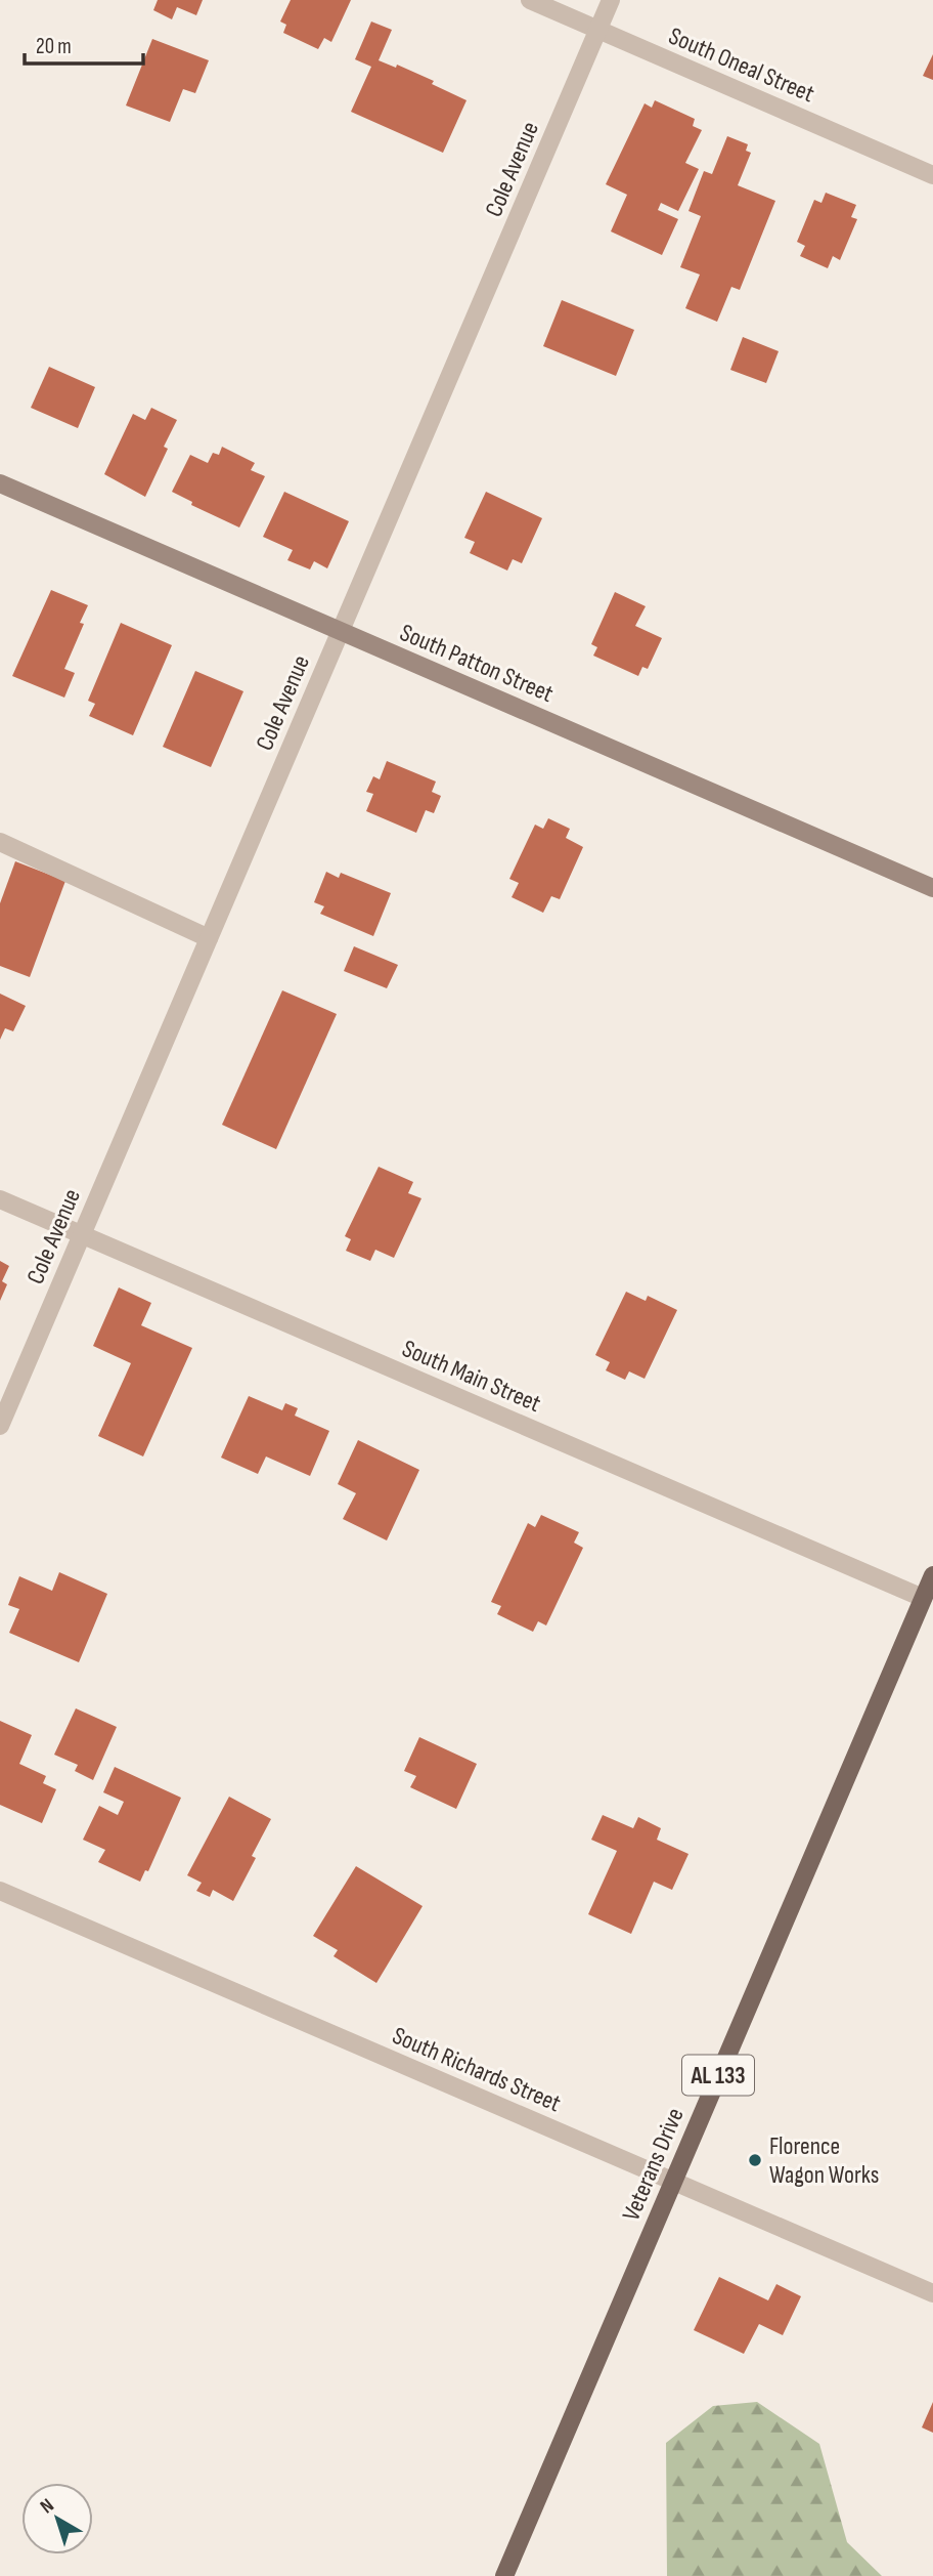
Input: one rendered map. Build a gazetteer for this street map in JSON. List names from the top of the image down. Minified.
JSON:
{"streets":{"main road":["AL 133","Veterans Drive"],"street":["South Oneal Street","Cole Avenue","South Patton Street","South Main Street","South Richards Street"]},"crossings":[["South Oneal Street","Cole Avenue"],["Cole Avenue","South Patton Street"],["Cole Avenue","South Main Street"],["South Main Street","Veterans Drive"],["South Richards Street","Veterans Drive"]],"places":["Florence Wagon Works"],"scale_bar":"20 m","north":"top left"}
